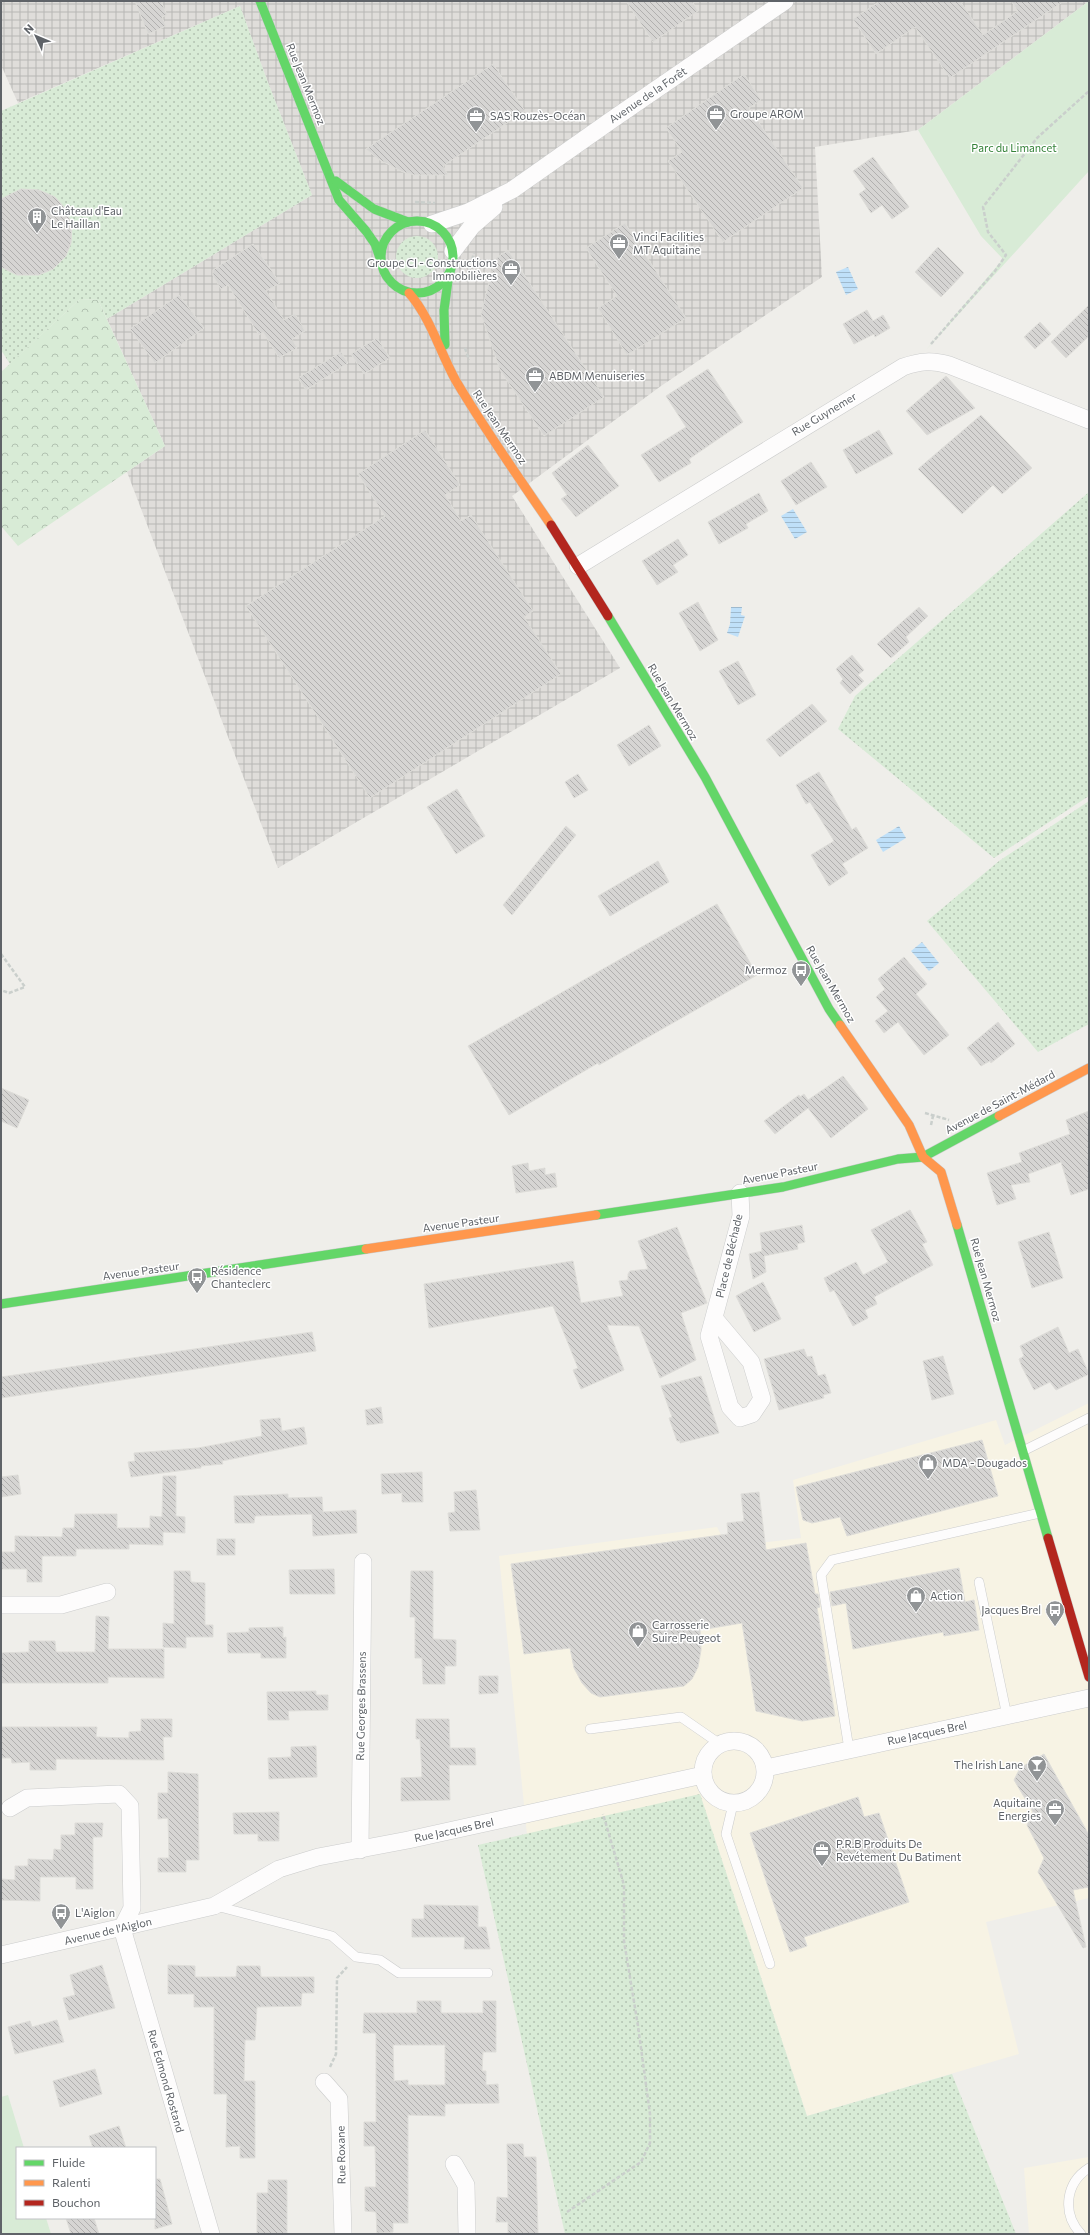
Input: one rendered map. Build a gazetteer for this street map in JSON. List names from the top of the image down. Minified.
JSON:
{"streets":{"street":["Rue Jean Mermoz","Avenue de la Forêt","Rue Guynemer","Avenue de Saint-Médard","Avenue Pasteur","Place de Béchade","Rue Georges Brassens","Rue Jacques Brel","Avenue de l'Aiglon","Rue Edmond Rostand","Rue Roxane"]},"crossings":[["Rue Jean Mermoz","Avenue de la Forêt"],["Rue Jean Mermoz","Rue Guynemer"],["Rue Jean Mermoz","Avenue de Saint-Médard"],["Rue Jean Mermoz","Avenue Pasteur"],["Avenue de Saint-Médard","Avenue Pasteur"],["Avenue Pasteur","Place de Béchade"],["Rue Georges Brassens","Rue Jacques Brel"],["Rue Jacques Brel","Avenue de l'Aiglon"],["Avenue de l'Aiglon","Rue Edmond Rostand"]],"parks":["Parc du Limancet"],"places":{"office":["Groupe AROM","SAS Rouzès-Océan","Vinci Facilities MT Aquitaine","Groupe CI - Constructions Immobilières","ABDM Menuiseries","Aquitaine Energies","P.R.B Produits De Revétement Du Batiment"],"building":["Château d'Eau Le Haillan"],"bus stop":["Mermoz","Résidence Chanteclerc","Jacques Brel","L'Aiglon"],"shop":["MDA - Dougados","Action","Carrosserie Suire Peugeot"],"bar":["The Irish Lane"]},"legend":["Fluide","Ralenti","Bouchon"],"north":"top left"}
